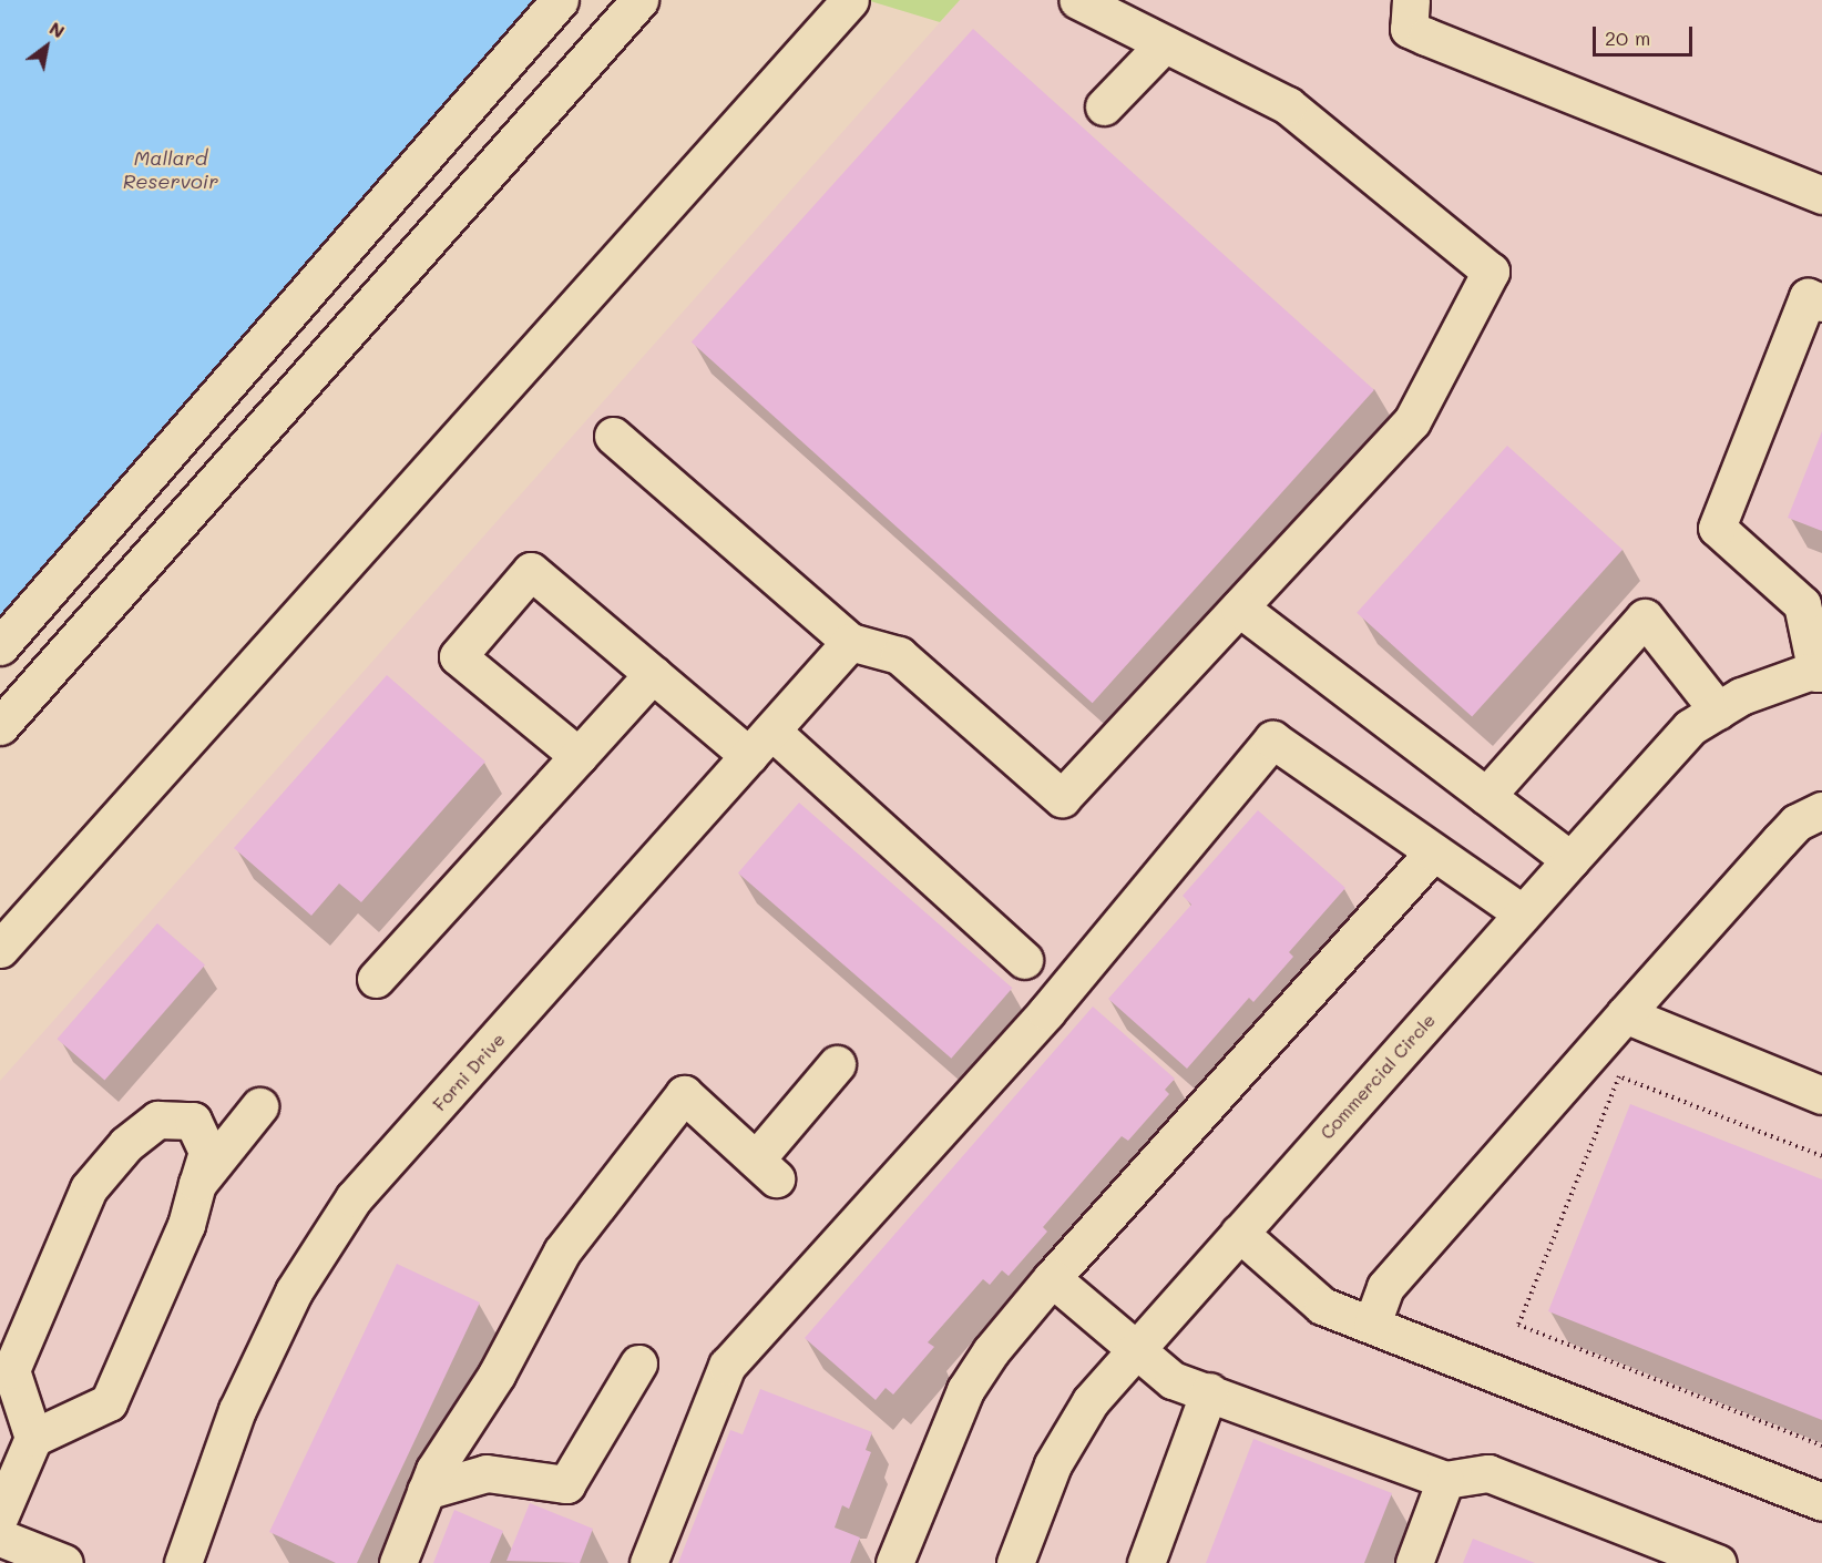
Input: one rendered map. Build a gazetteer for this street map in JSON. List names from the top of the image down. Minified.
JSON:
{"streets":{"street":["Forni Drive","Commercial Circle"]},"water":["Mallard Reservoir"],"scale_bar":"20 m","north":"top right"}
